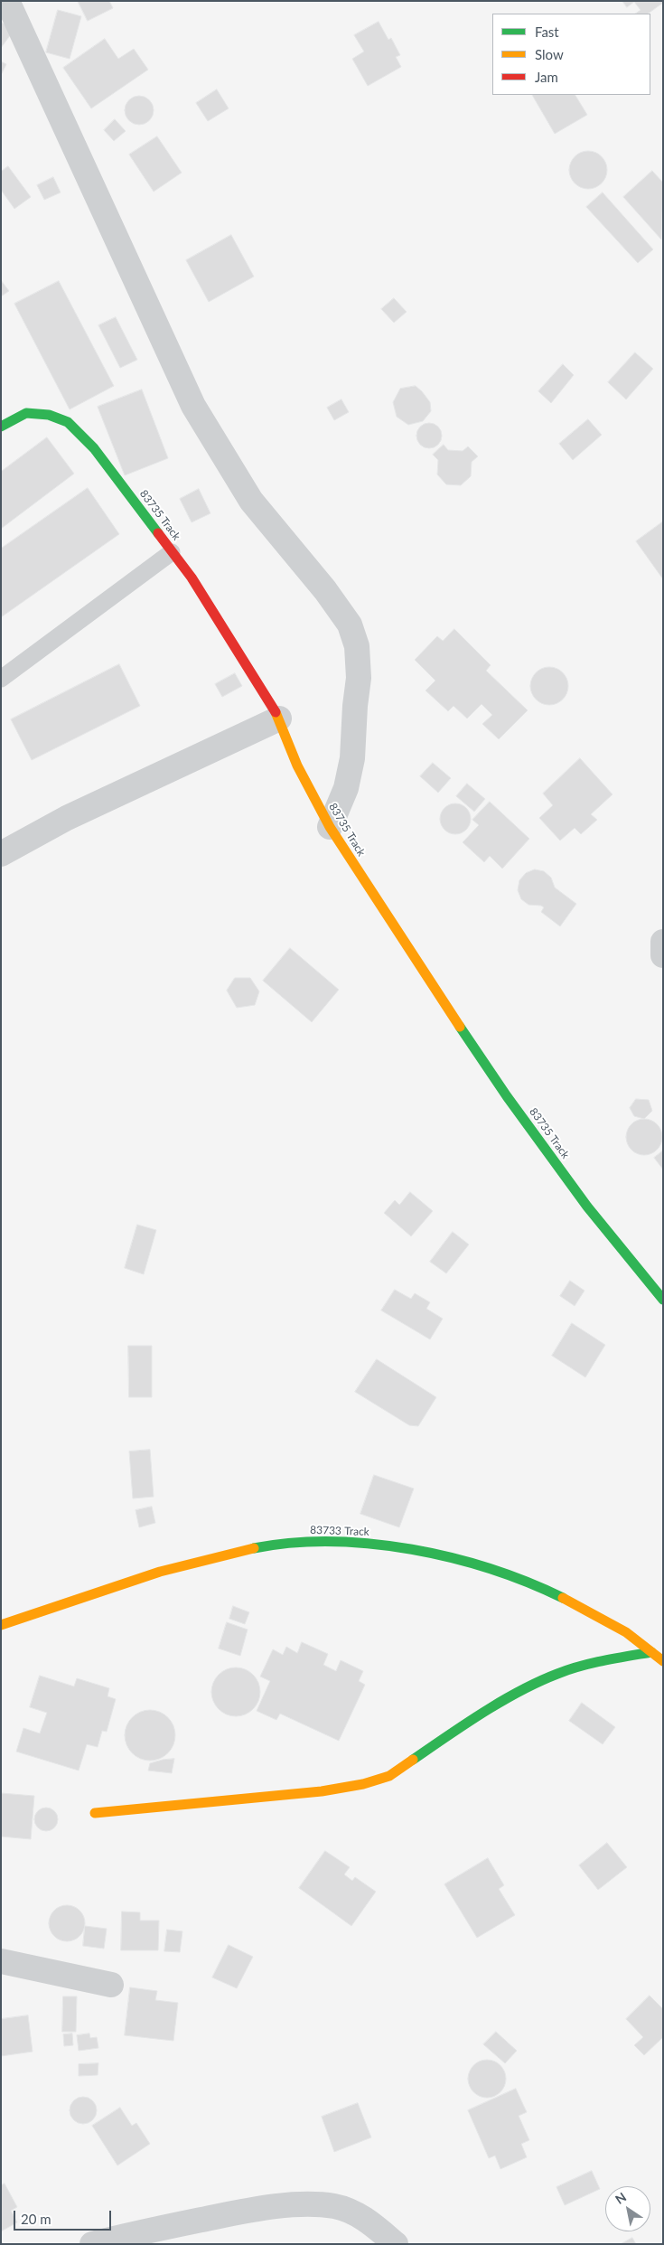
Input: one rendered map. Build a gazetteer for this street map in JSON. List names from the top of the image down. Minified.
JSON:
{"streets":{"street":["83735 Track","83733 Track"]},"legend":["Fast","Slow","Jam"],"scale_bar":"20 m","north":"top left"}
